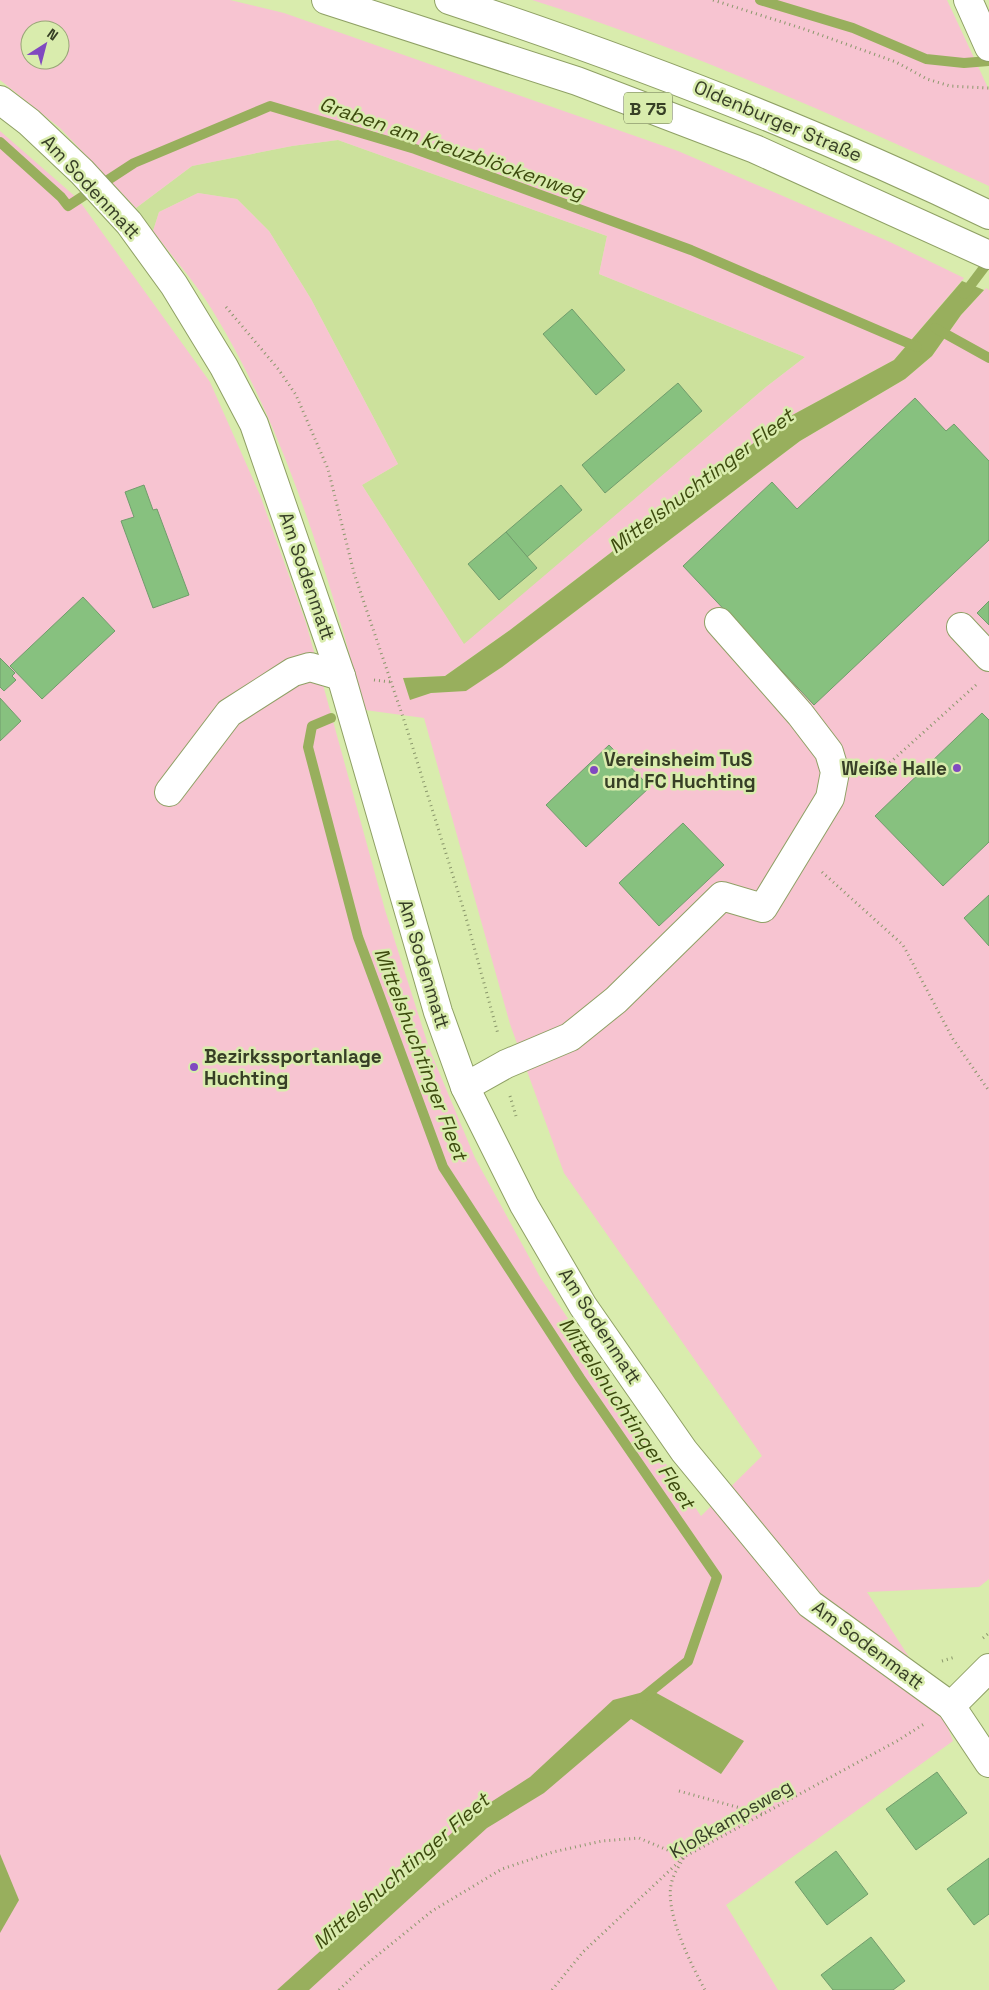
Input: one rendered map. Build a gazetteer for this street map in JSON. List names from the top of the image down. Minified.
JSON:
{"streets":{"main road":["B 75","Oldenburger Straße","Am Sodenmatt"],"path":["Kloßkampsweg"]},"crossings":[["Am Sodenmatt","Kloßkampsweg"]],"water":["Graben am Kreuzblöckenweg","Mittelshuchtinger Fleet"],"places":["Weiße Halle","Vereinsheim TuS und FC Huchting","Bezirkssportanlage Huchting"],"north":"top right"}
